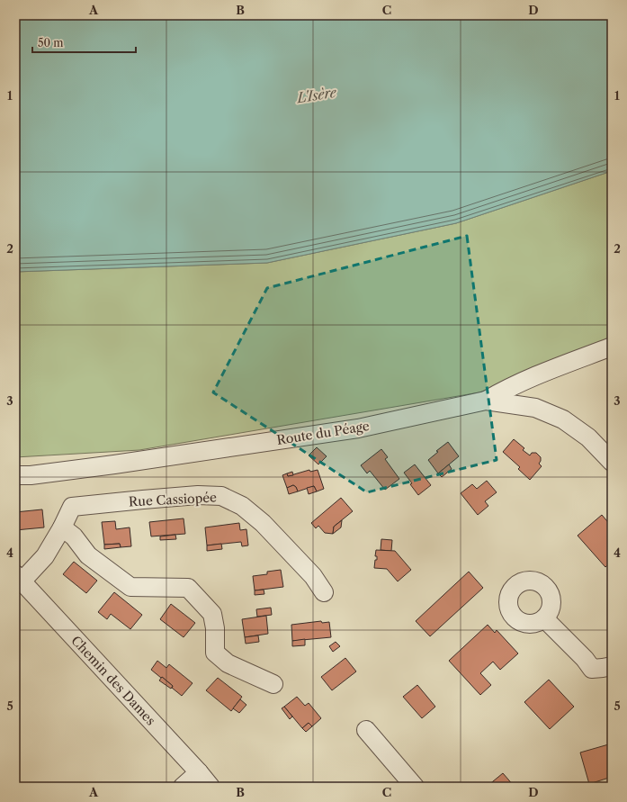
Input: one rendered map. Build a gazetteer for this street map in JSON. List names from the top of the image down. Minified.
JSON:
{"streets":{"street":["Route du Péage","Rue Cassiopée","Chemin des Dames"]},"crossings":[["Rue Cassiopée","Chemin des Dames"]],"water":["L'Isère"],"scale_bar":"50 m","grid":{"columns":["A","B","C","D"],"rows":["1","2","3","4","5"]}}
